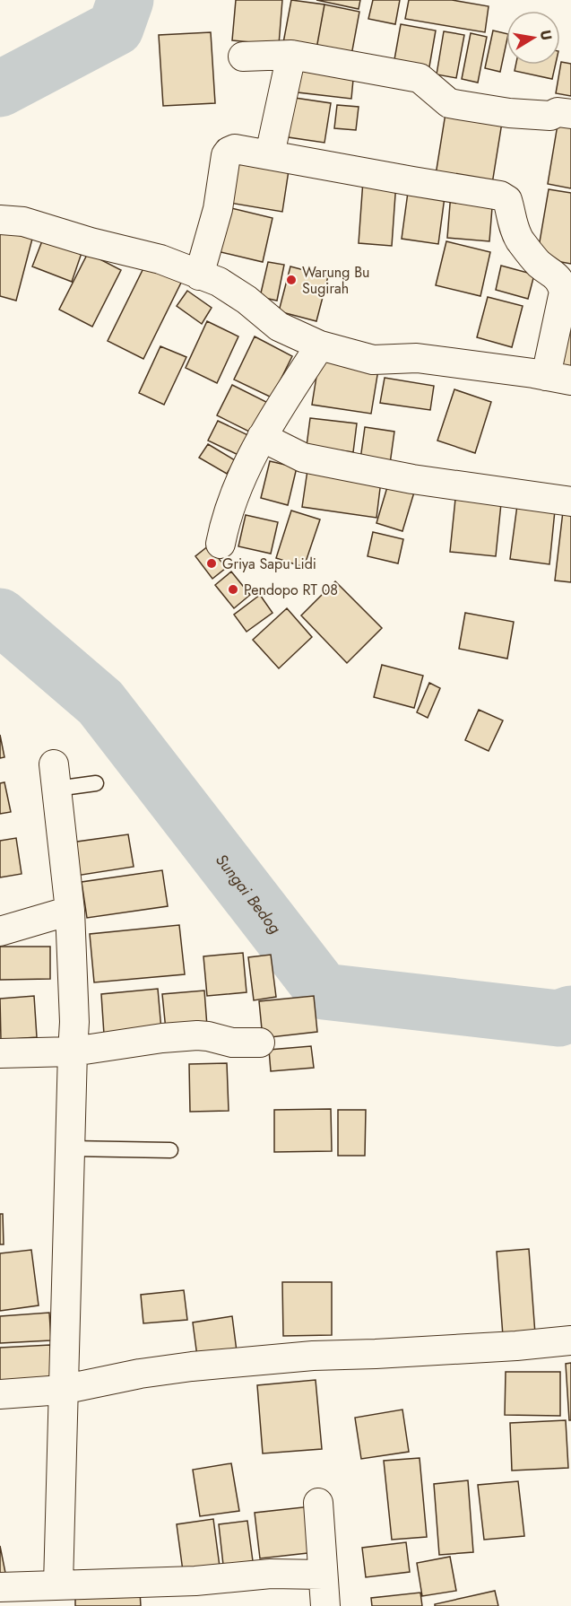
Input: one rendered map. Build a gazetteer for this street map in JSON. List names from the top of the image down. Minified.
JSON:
{"water":["Sungai Bedog"],"places":["Warung Bu Sugirah","Griya Sapu Lidi","Pendopo RT 08"],"north":"right"}
